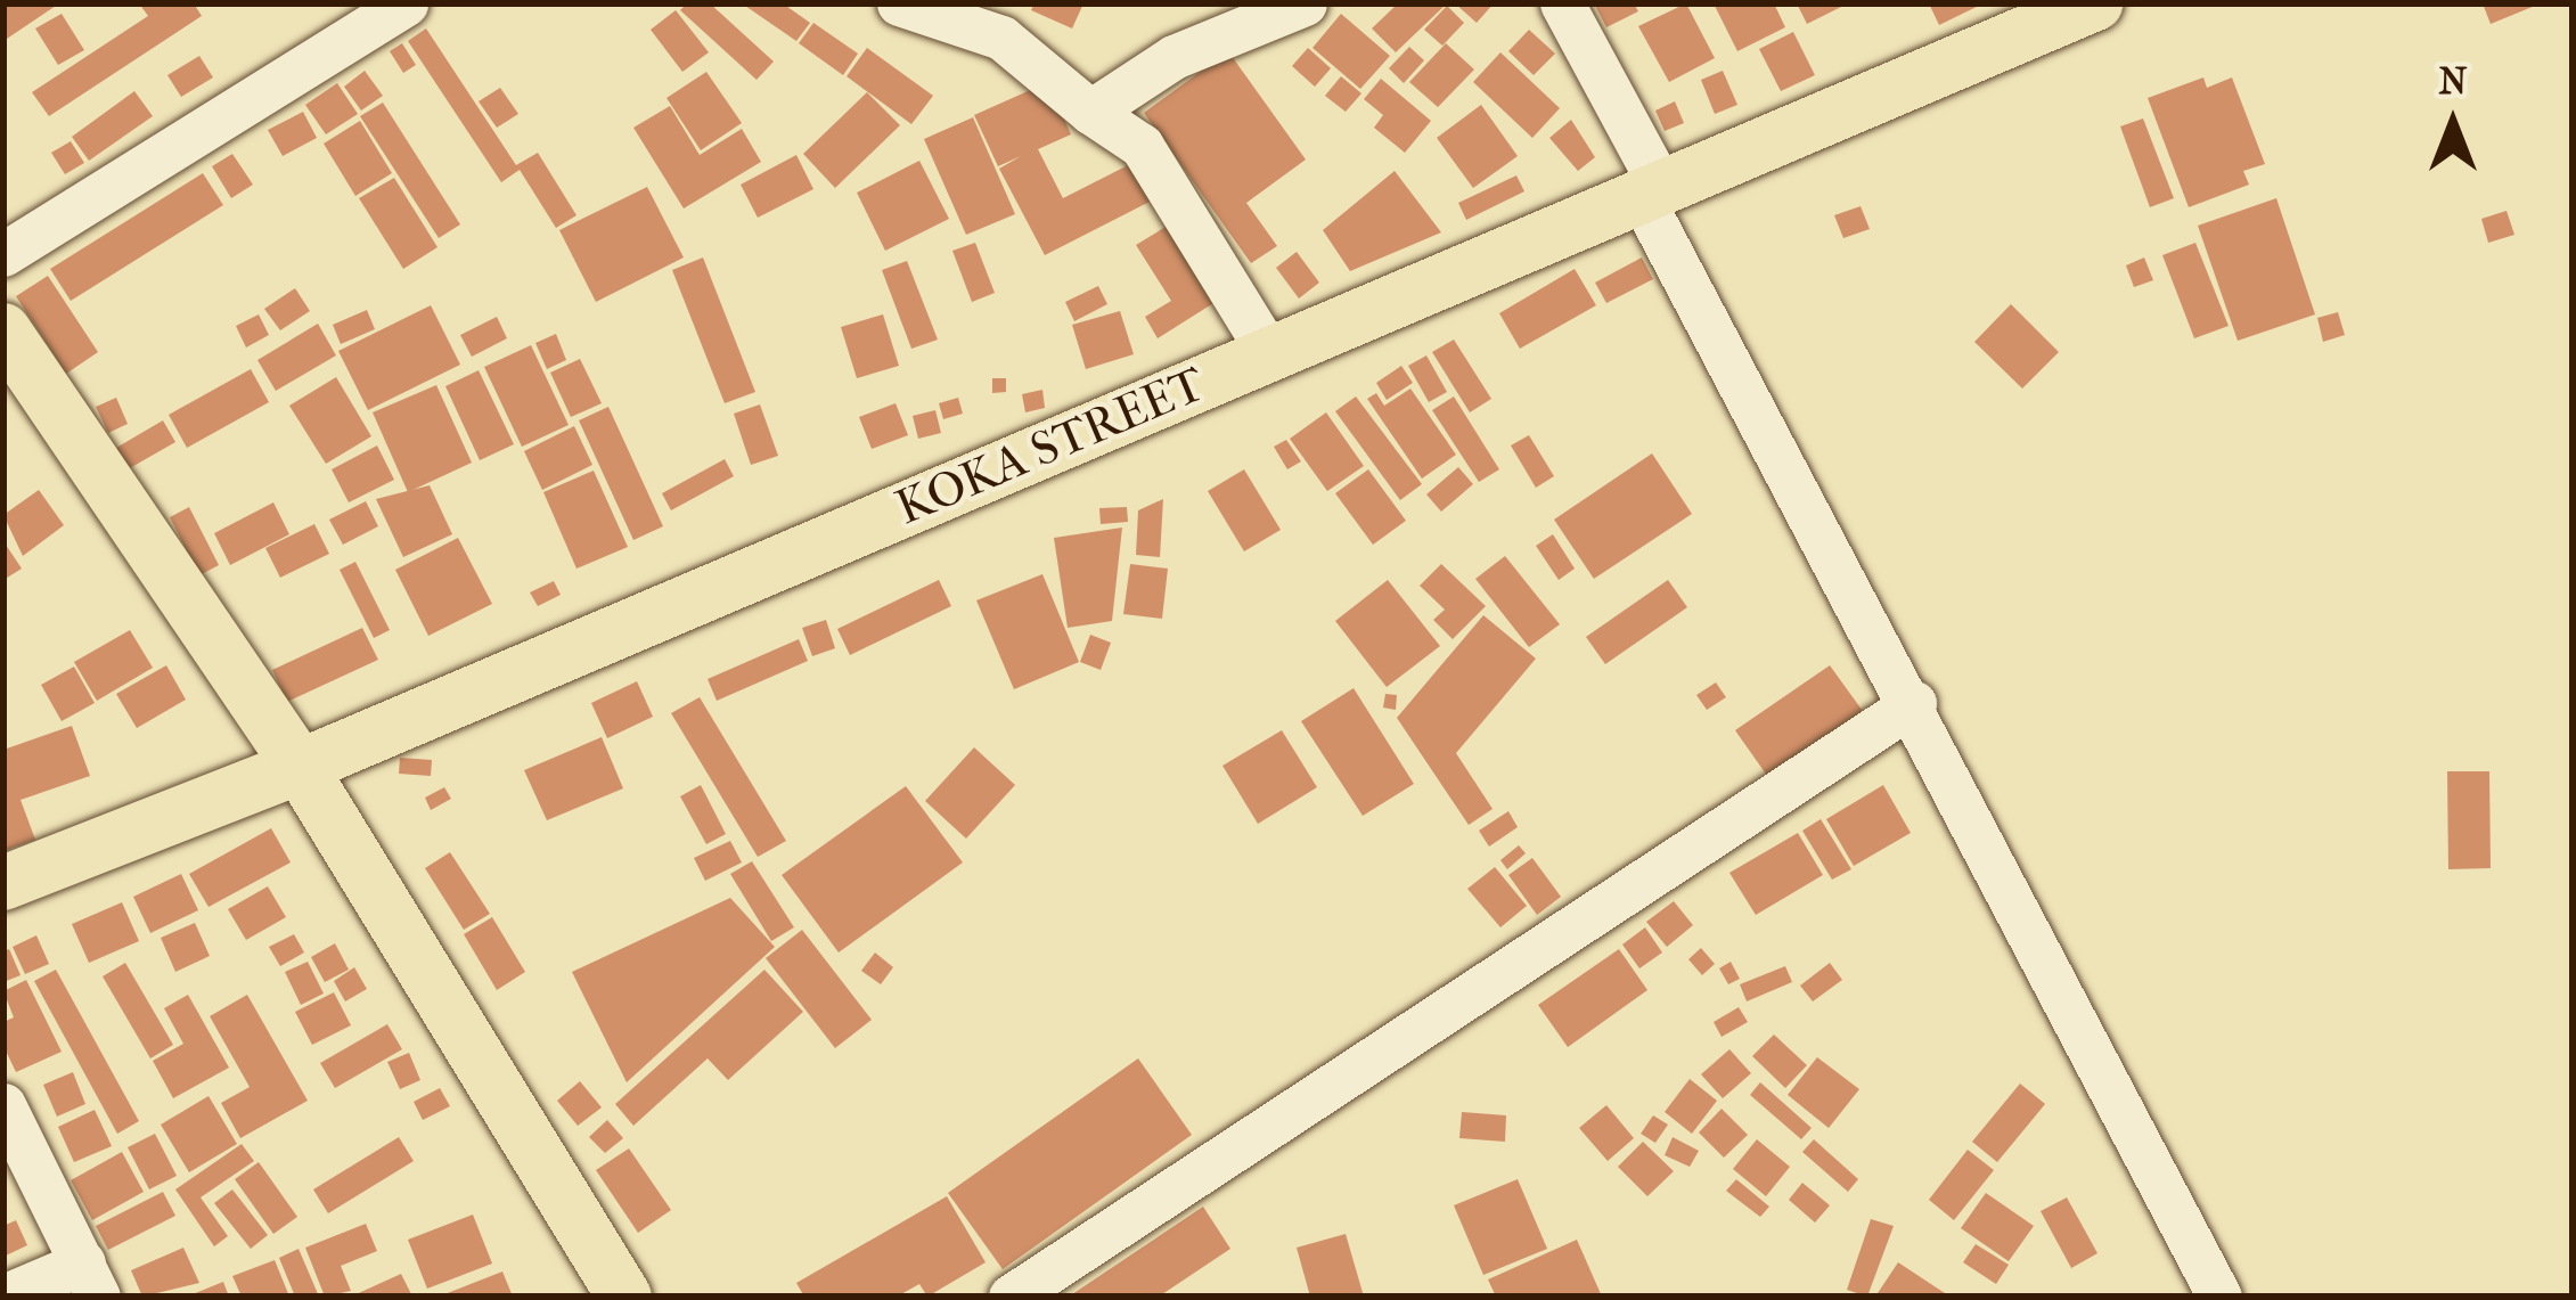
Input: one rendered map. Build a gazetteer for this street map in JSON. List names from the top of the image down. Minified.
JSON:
{"streets":{"main road":["KOKA STREET"]},"north":"top"}
